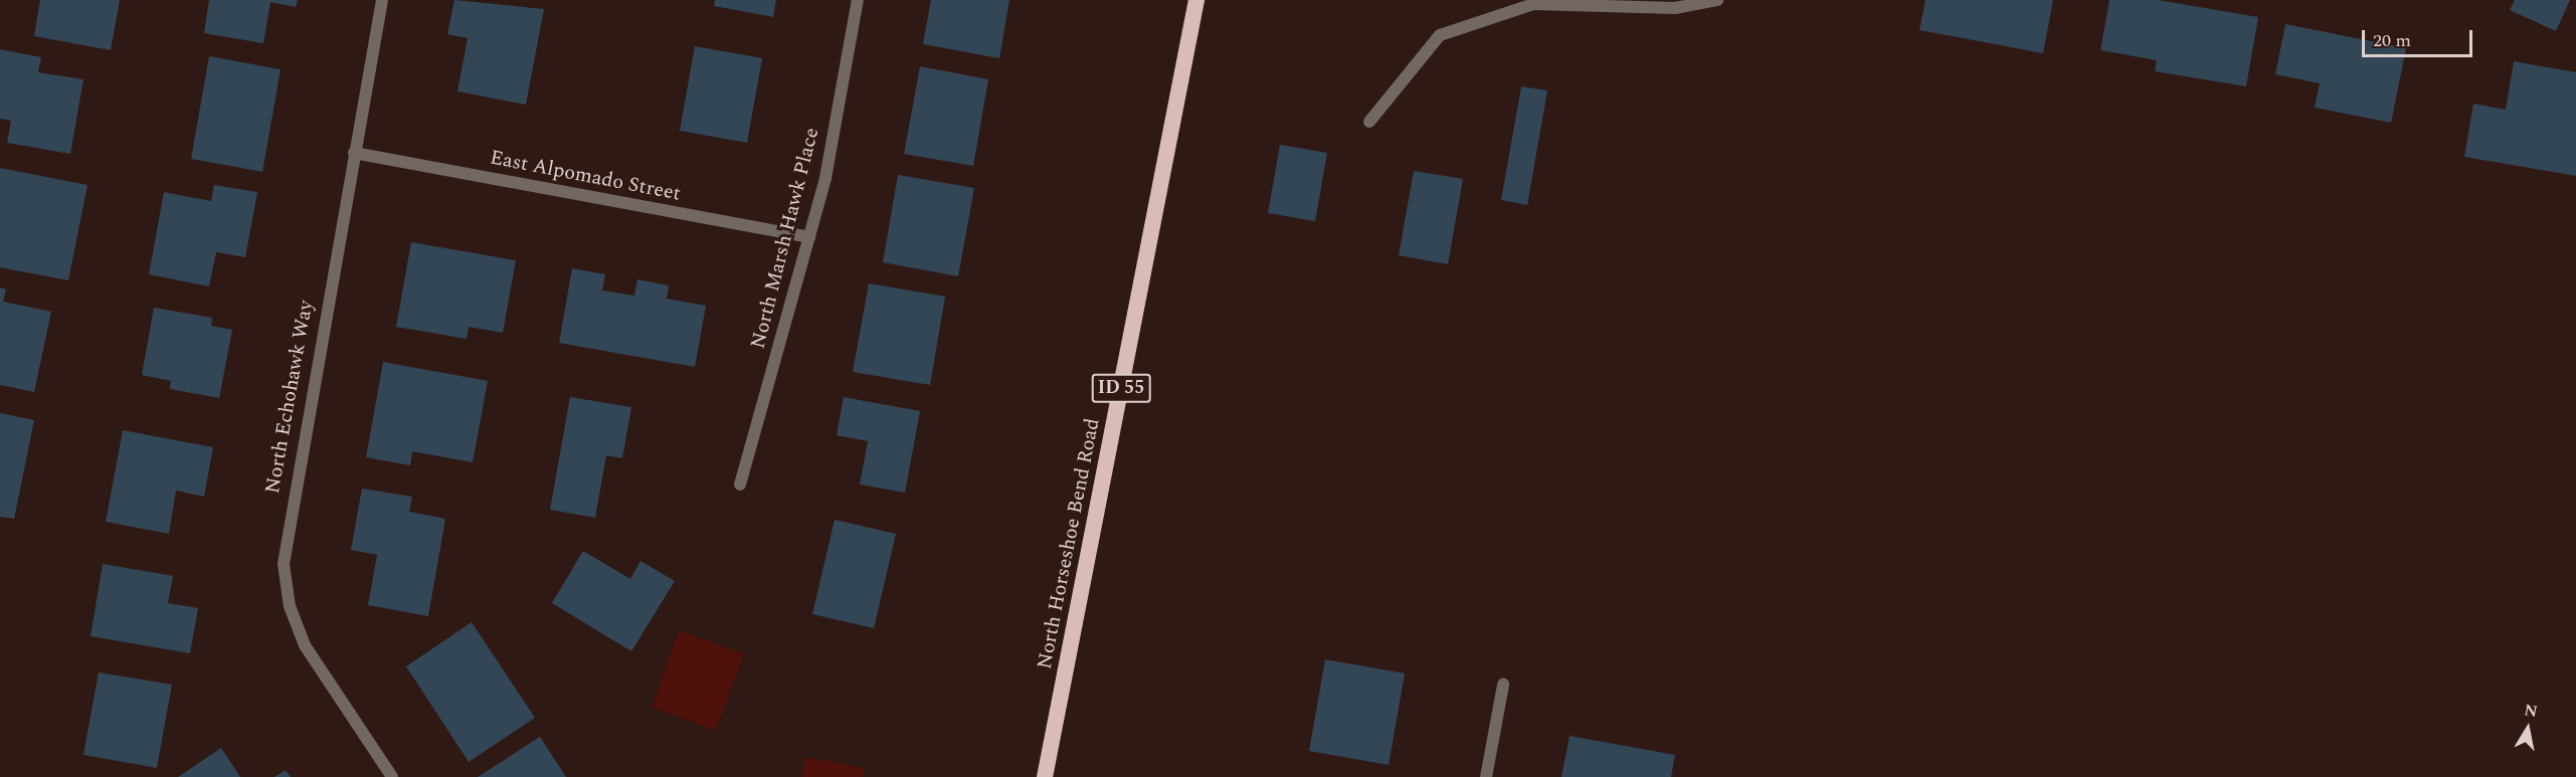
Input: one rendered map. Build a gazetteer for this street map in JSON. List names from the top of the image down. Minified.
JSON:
{"streets":{"highway":["ID 55","North Horseshoe Bend Road"],"street":["East Alpomado Street","North Marsh Hawk Place","North Echohawk Way"]},"crossings":[["East Alpomado Street","North Marsh Hawk Place"],["East Alpomado Street","North Echohawk Way"]],"scale_bar":"20 m","north":"top"}
